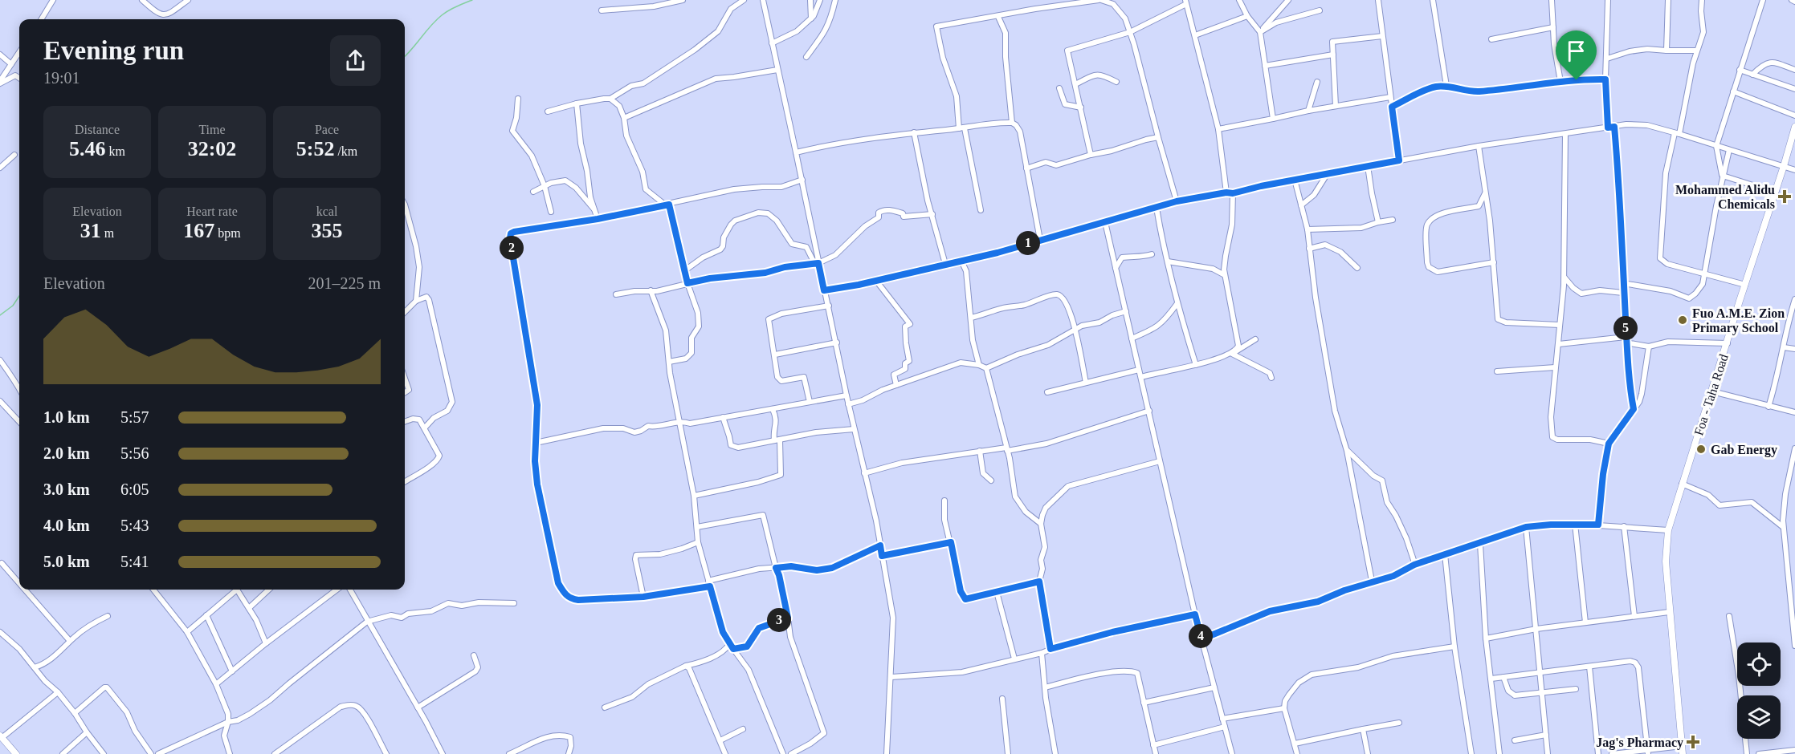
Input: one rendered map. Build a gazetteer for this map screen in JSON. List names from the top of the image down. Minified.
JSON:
{"streets":{"street":["Foa - Taha Road"]},"places":{"health":["Mohammed Alidu Chemicals","Jag's Pharmacy"],"other":["Fuo A.M.E. Zion Primary School","Gab Energy"]},"page":{"heading":["Evening run","19:01"],"stats":[["Distance","5.46 km"],["Time","32:02"],["Pace","5:52 /km"],["Elevation","31 m"],["Heart rate","167 bpm"],["kcal","355"]],"pins":["1","2","5","3","4"],"chart":["Elevation","201–225 m"],"list":[{"name":"1.0 km","note":"5:57"},{"name":"2.0 km","note":"5:56"},{"name":"3.0 km","note":"6:05"},{"name":"4.0 km","note":"5:43"},{"name":"5.0 km","note":"5:41"}]}}
